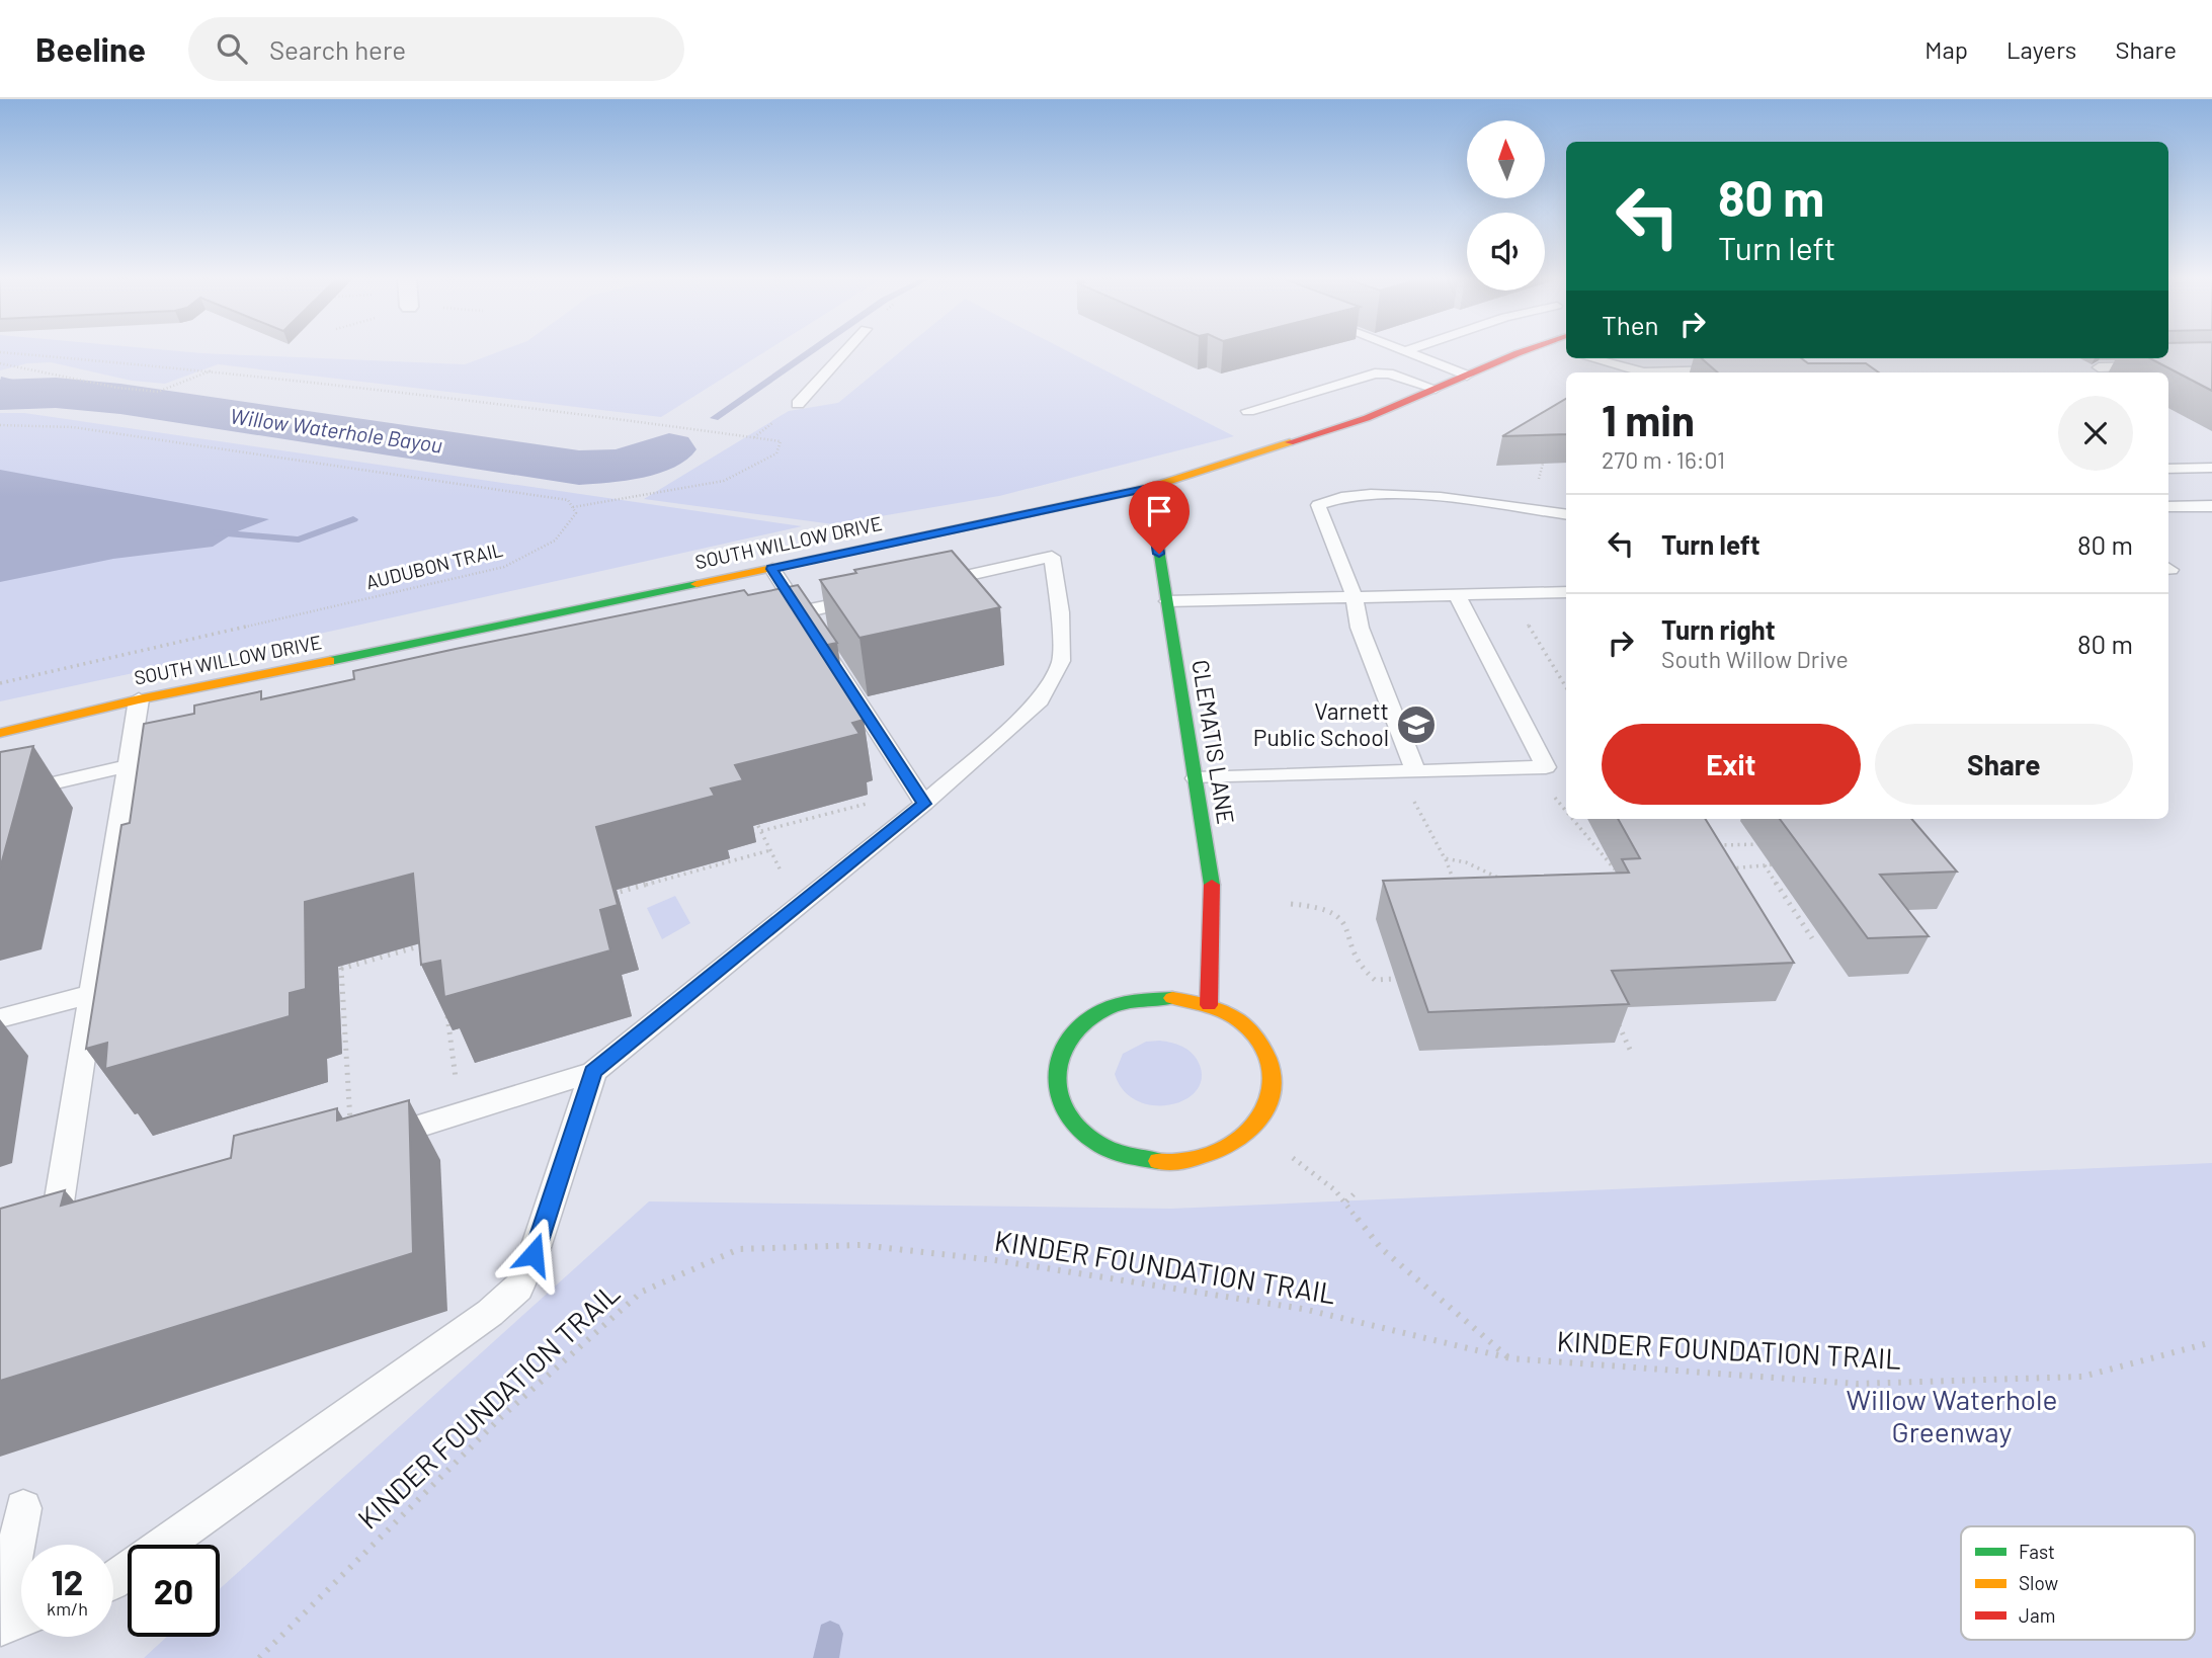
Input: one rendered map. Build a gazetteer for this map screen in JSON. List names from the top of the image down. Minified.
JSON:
{"streets":{"street":["SOUTH WILLOW DRIVE","CLEMATIS LANE"],"path":["AUDUBON TRAIL","KINDER FOUNDATION TRAIL"]},"crossings":[["SOUTH WILLOW DRIVE","CLEMATIS LANE"]],"water":["Willow Waterhole Bayou"],"parks":["Willow Waterhole Greenway"],"places":{"school or university":["Varnett Public School"]},"legend":["Fast","Slow","Jam"],"north":"top","page":{"header":"Beeline","search":"Search here","nav":["Map","Layers","Share"],"turn":["80 m","Turn left"],"then":"Then","heading":["1 min","270 m · 16:01"],"list":[{"name":"Turn left","value":"80 m"},{"name":"Turn right","note":"South Willow Drive","value":"80 m"}],"buttons":["Exit","Share"],"speed":"12 km/h","limit":"20"}}
